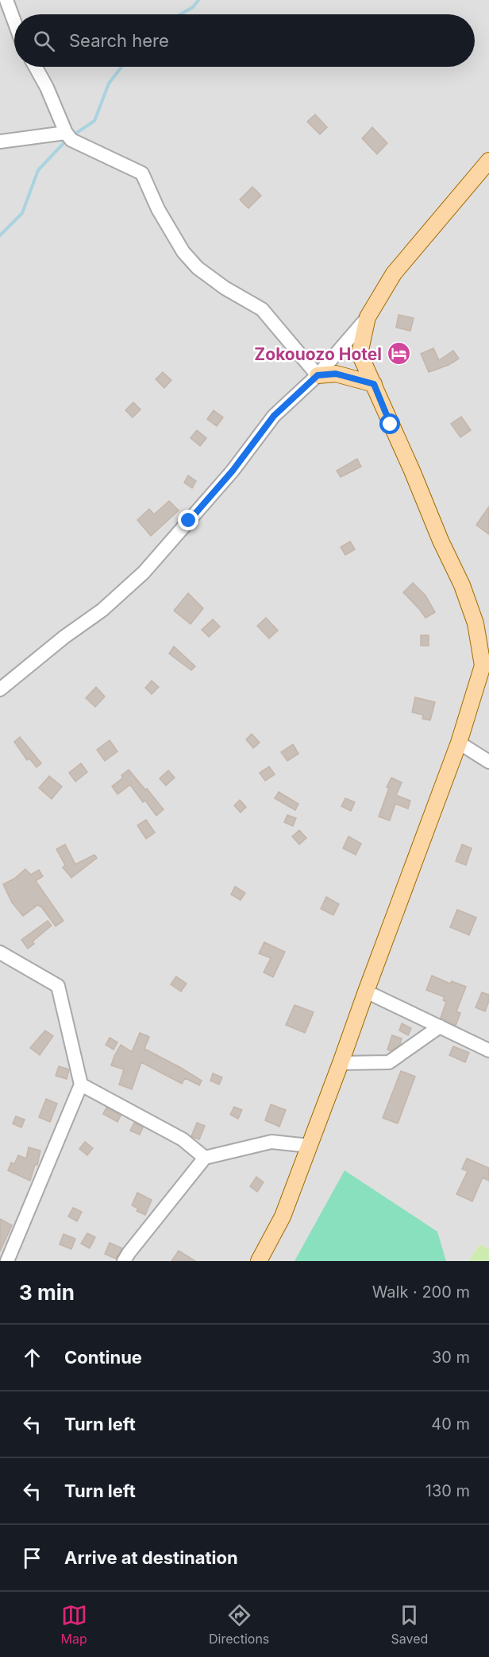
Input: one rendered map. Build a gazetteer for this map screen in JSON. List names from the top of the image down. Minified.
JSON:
{"places":{"hotel":["Zokouozo Hotel"]},"page":{"search":"Search here","heading":["3 min","Walk · 200 m"],"list":[["Continue","30 m"],["Turn left","40 m"],["Turn left","130 m"],"Arrive at destination"],"nav":["Map","Directions","Saved"]}}
